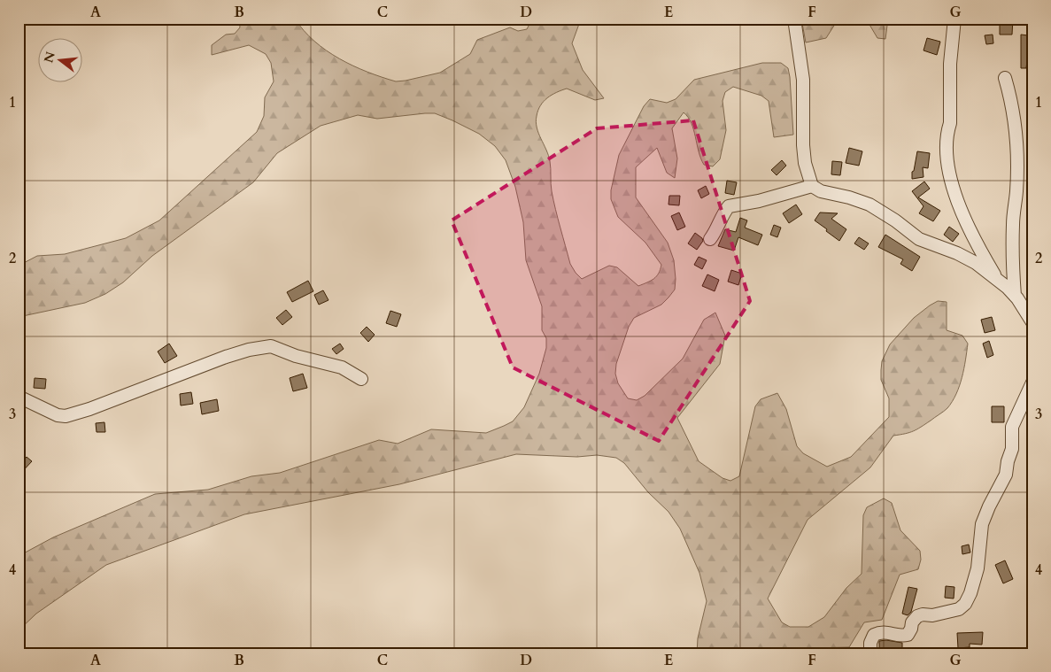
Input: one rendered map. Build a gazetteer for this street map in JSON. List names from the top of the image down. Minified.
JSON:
{"north":"left","grid":{"columns":["A","B","C","D","E","F","G"],"rows":["1","2","3","4"]}}
